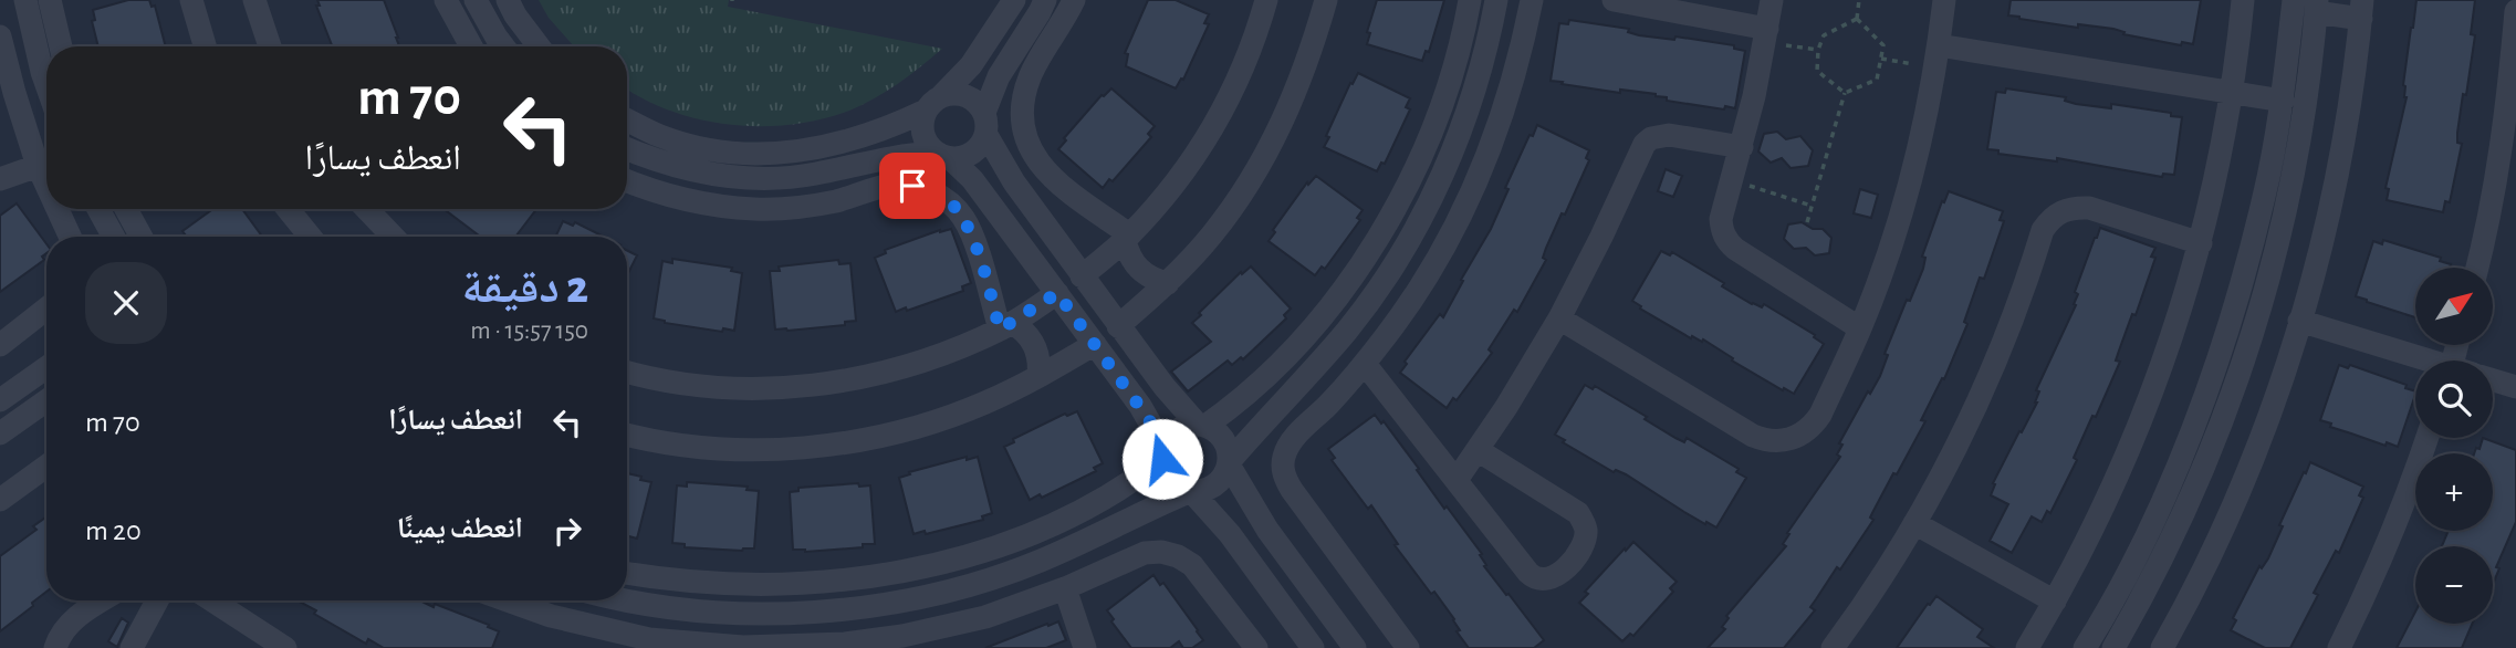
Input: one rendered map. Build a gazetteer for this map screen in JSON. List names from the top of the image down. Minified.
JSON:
{"north":"top right","page":{"turn":["70 m","انعطف يسارًا"],"heading":["2 دقيقة","150 m · 15:57"],"map_buttons":["+","−"],"list":[{"name":"انعطف يسارًا","value":"70 m"},{"name":"انعطف يمينًا","value":"20 m"}]}}
